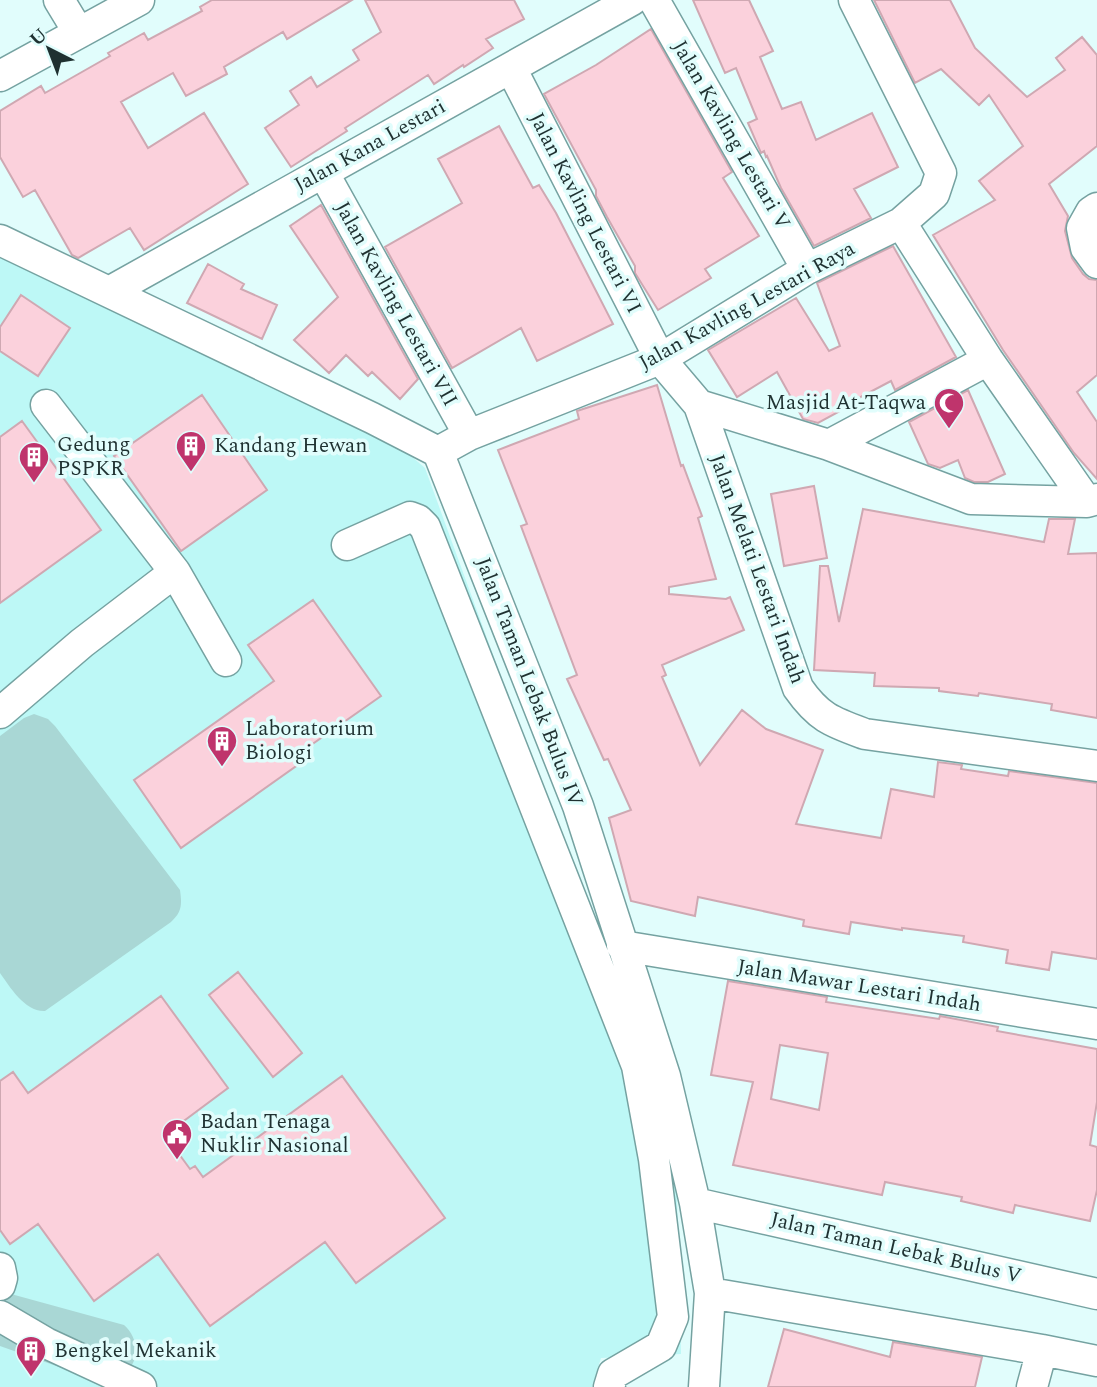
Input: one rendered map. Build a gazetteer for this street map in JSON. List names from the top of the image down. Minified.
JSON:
{"streets":{"street":["Jalan Kavling Lestari V","Jalan Kana Lestari","Jalan Kavling Lestari VI","Jalan Kavling Lestari VII","Jalan Kavling Lestari Raya","Jalan Melati Lestari Indah","Jalan Taman Lebak Bulus IV","Jalan Mawar Lestari Indah","Jalan Taman Lebak Bulus V"]},"crossings":[["Jalan Kavling Lestari V","Jalan Kavling Lestari Raya"],["Jalan Kana Lestari","Jalan Kavling Lestari VI"],["Jalan Kana Lestari","Jalan Kavling Lestari VII"],["Jalan Kavling Lestari VI","Jalan Kavling Lestari Raya"],["Jalan Kavling Lestari VI","Jalan Melati Lestari Indah"],["Jalan Kavling Lestari VII","Jalan Kavling Lestari Raya"],["Jalan Kavling Lestari Raya","Jalan Melati Lestari Indah"],["Jalan Kavling Lestari Raya","Jalan Taman Lebak Bulus IV"],["Jalan Taman Lebak Bulus IV","Jalan Mawar Lestari Indah"],["Jalan Taman Lebak Bulus IV","Jalan Taman Lebak Bulus V"]],"places":{"mosque":["Masjid At-Taqwa"],"building":["Kandang Hewan","Gedung PSPKR","Laboratorium Biologi","Bengkel Mekanik"],"public building":["Badan Tenaga Nuklir Nasional"]},"north":"top left"}
